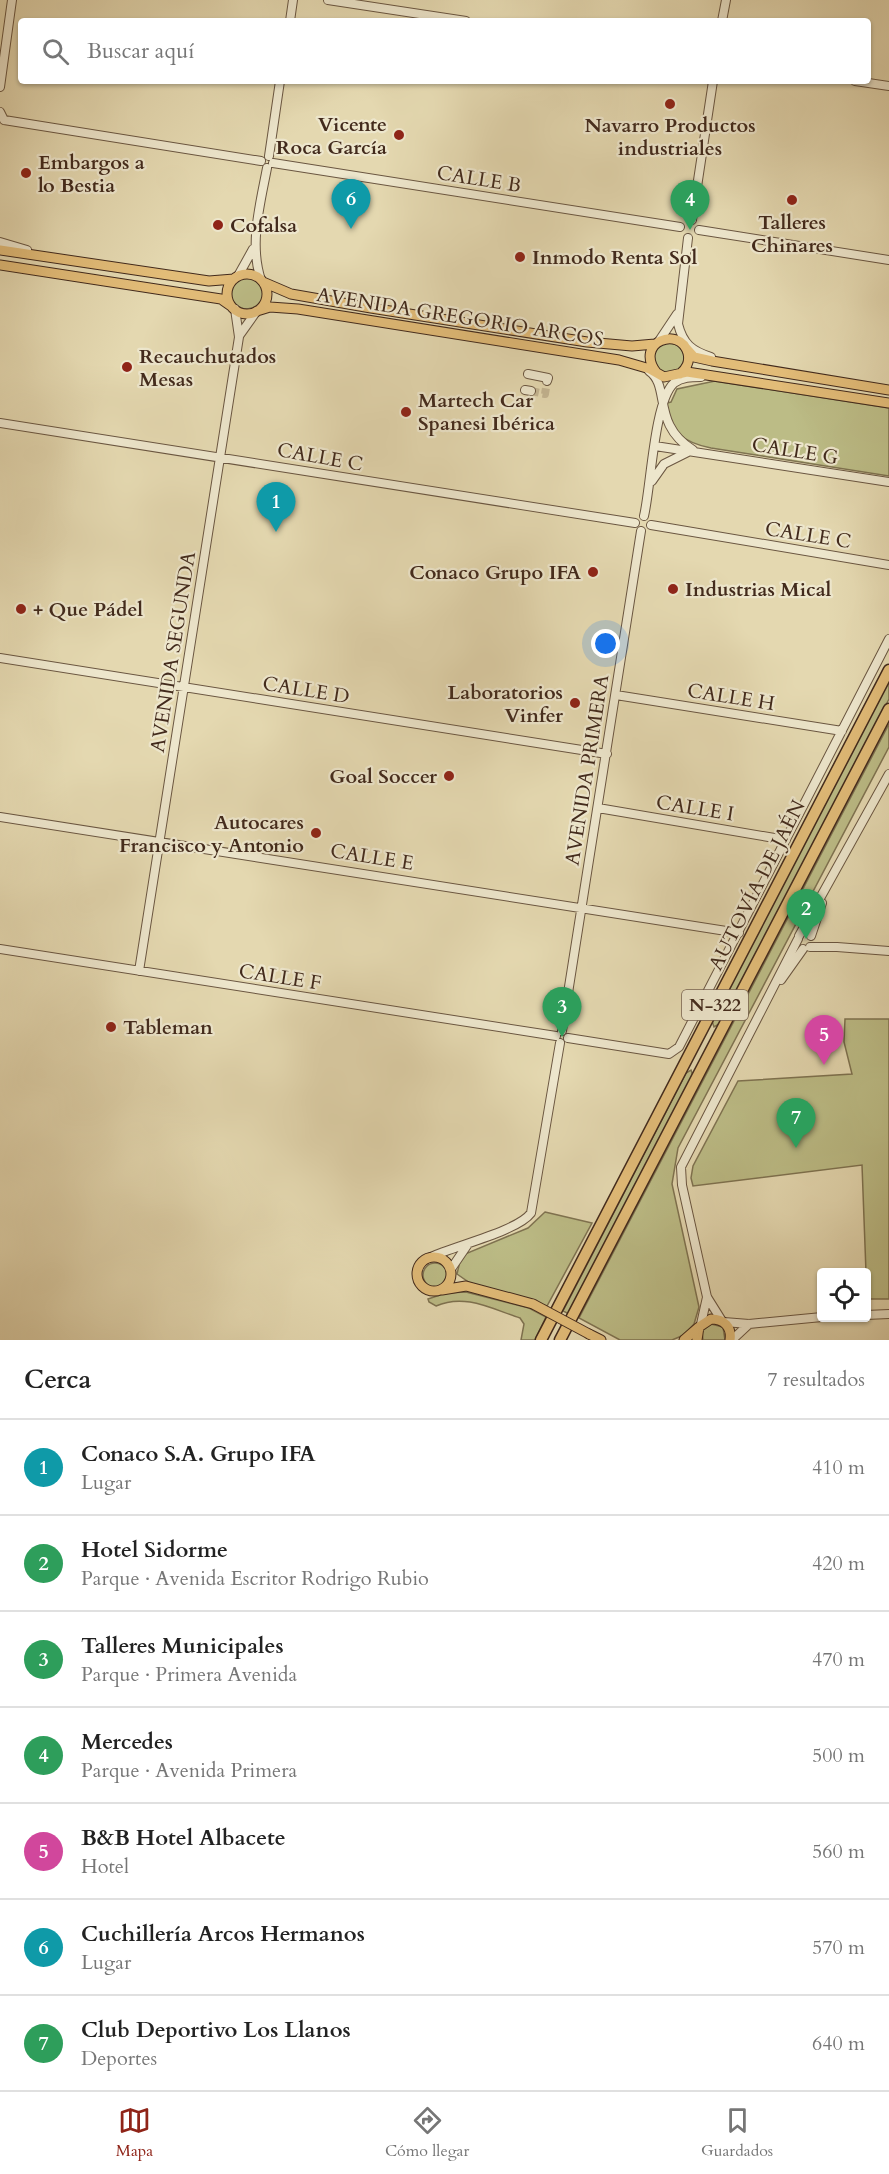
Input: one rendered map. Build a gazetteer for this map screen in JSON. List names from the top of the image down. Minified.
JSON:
{"streets":{"highway":["AUTOVÍA DE JAÉN","N-322"],"main road":["AVENIDA GREGORIO ARCOS"],"street":["CALLE B","CALLE G","CALLE C","AVENIDA SEGUNDA","CALLE D","CALLE H","AVENIDA PRIMERA","CALLE I","CALLE E","CALLE F"]},"crossings":[["AVENIDA GREGORIO ARCOS","AVENIDA SEGUNDA"],["CALLE C","AVENIDA SEGUNDA"],["CALLE C","AVENIDA PRIMERA"],["AVENIDA SEGUNDA","CALLE D"],["AVENIDA SEGUNDA","CALLE E"],["AVENIDA SEGUNDA","CALLE F"],["CALLE D","AVENIDA PRIMERA"],["CALLE H","AVENIDA PRIMERA"],["AVENIDA PRIMERA","CALLE I"],["AVENIDA PRIMERA","CALLE E"],["AVENIDA PRIMERA","CALLE F"],["CALLE E","CALLE F"]],"places":["Navarro Productos industriales","Vicente Roca García","Embargos a lo Bestia","Talleres Chinares","Cofalsa","Inmodo Renta Sol","Recauchutados Mesas","Martech Car Spanesi Ibérica","Conaco Grupo IFA","Industrias Mical","+ Que Pádel","Laboratorios Vinfer","Goal Soccer","Autocares Francisco y Antonio","Tableman"],"page":{"search":"Buscar aquí","pins":["6","4","1","2","3","5","7"],"heading":["Cerca","7 resultados"],"list":[{"mark":"1","name":"Conaco S.A. Grupo IFA","note":"Lugar","value":"410 m"},{"mark":"2","name":"Hotel Sidorme","note":"Parque · Avenida Escritor Rodrigo Rubio","value":"420 m"},{"mark":"3","name":"Talleres Municipales","note":"Parque · Primera Avenida","value":"470 m"},{"mark":"4","name":"Mercedes","note":"Parque · Avenida Primera","value":"500 m"},{"mark":"5","name":"B&B Hotel Albacete","note":"Hotel","value":"560 m"},{"mark":"6","name":"Cuchillería Arcos Hermanos","note":"Lugar","value":"570 m"},{"mark":"7","name":"Club Deportivo Los Llanos","note":"Deportes","value":"640 m"}],"nav":["Mapa","Cómo llegar","Guardados"]}}
